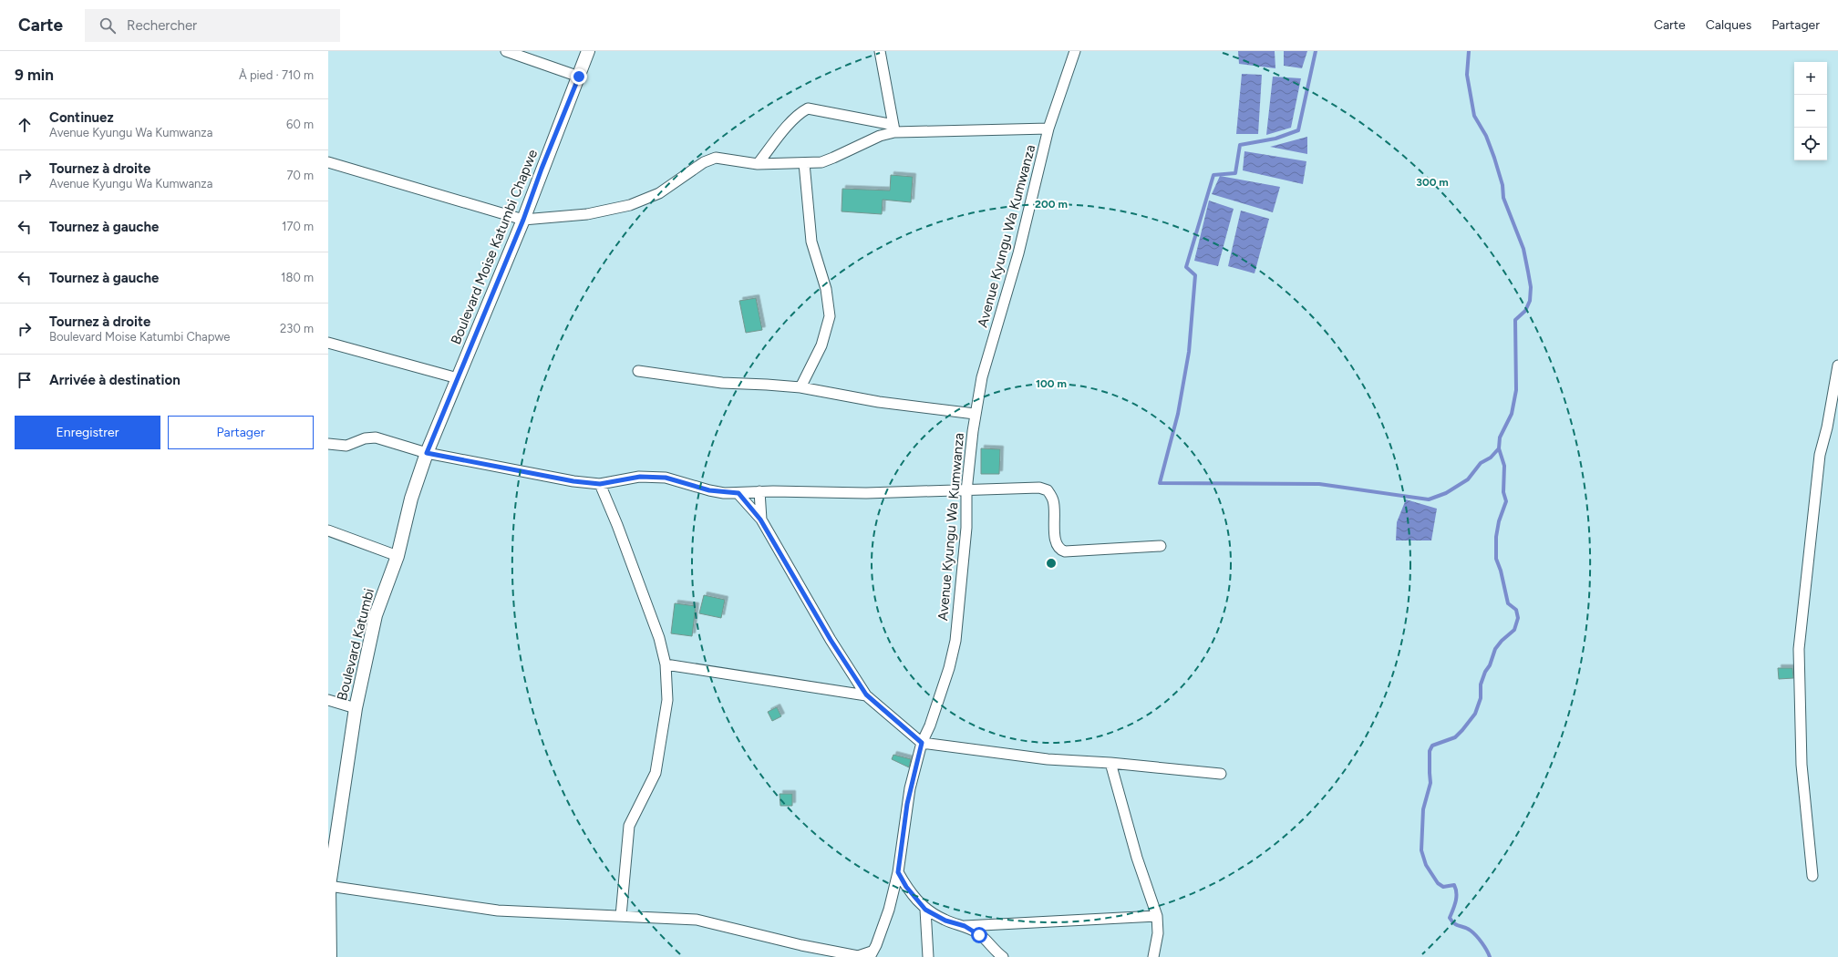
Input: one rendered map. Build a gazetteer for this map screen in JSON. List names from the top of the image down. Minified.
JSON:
{"streets":{"street":["Avenue Kyungu Wa Kumwanza","Boulevard Moise Katumbi Chapwe","Boulevard Katumbi"]},"crossings":[["Boulevard Moise Katumbi Chapwe","Boulevard Katumbi"]],"page":{"header":"Carte","search":"Rechercher","nav":["Carte","Calques","Partager"],"heading":["9 min","À pied · 710 m"],"map_buttons":["+","−"],"list":[["Continuez","Avenue Kyungu Wa Kumwanza","60 m"],["Tournez à droite","Avenue Kyungu Wa Kumwanza","70 m"],["Tournez à gauche","170 m"],["Tournez à gauche","180 m"],["Tournez à droite","Boulevard Moise Katumbi Chapwe","230 m"],"Arrivée à destination"],"buttons":["Enregistrer","Partager"]},"rings":["300 m","200 m","100 m"]}
